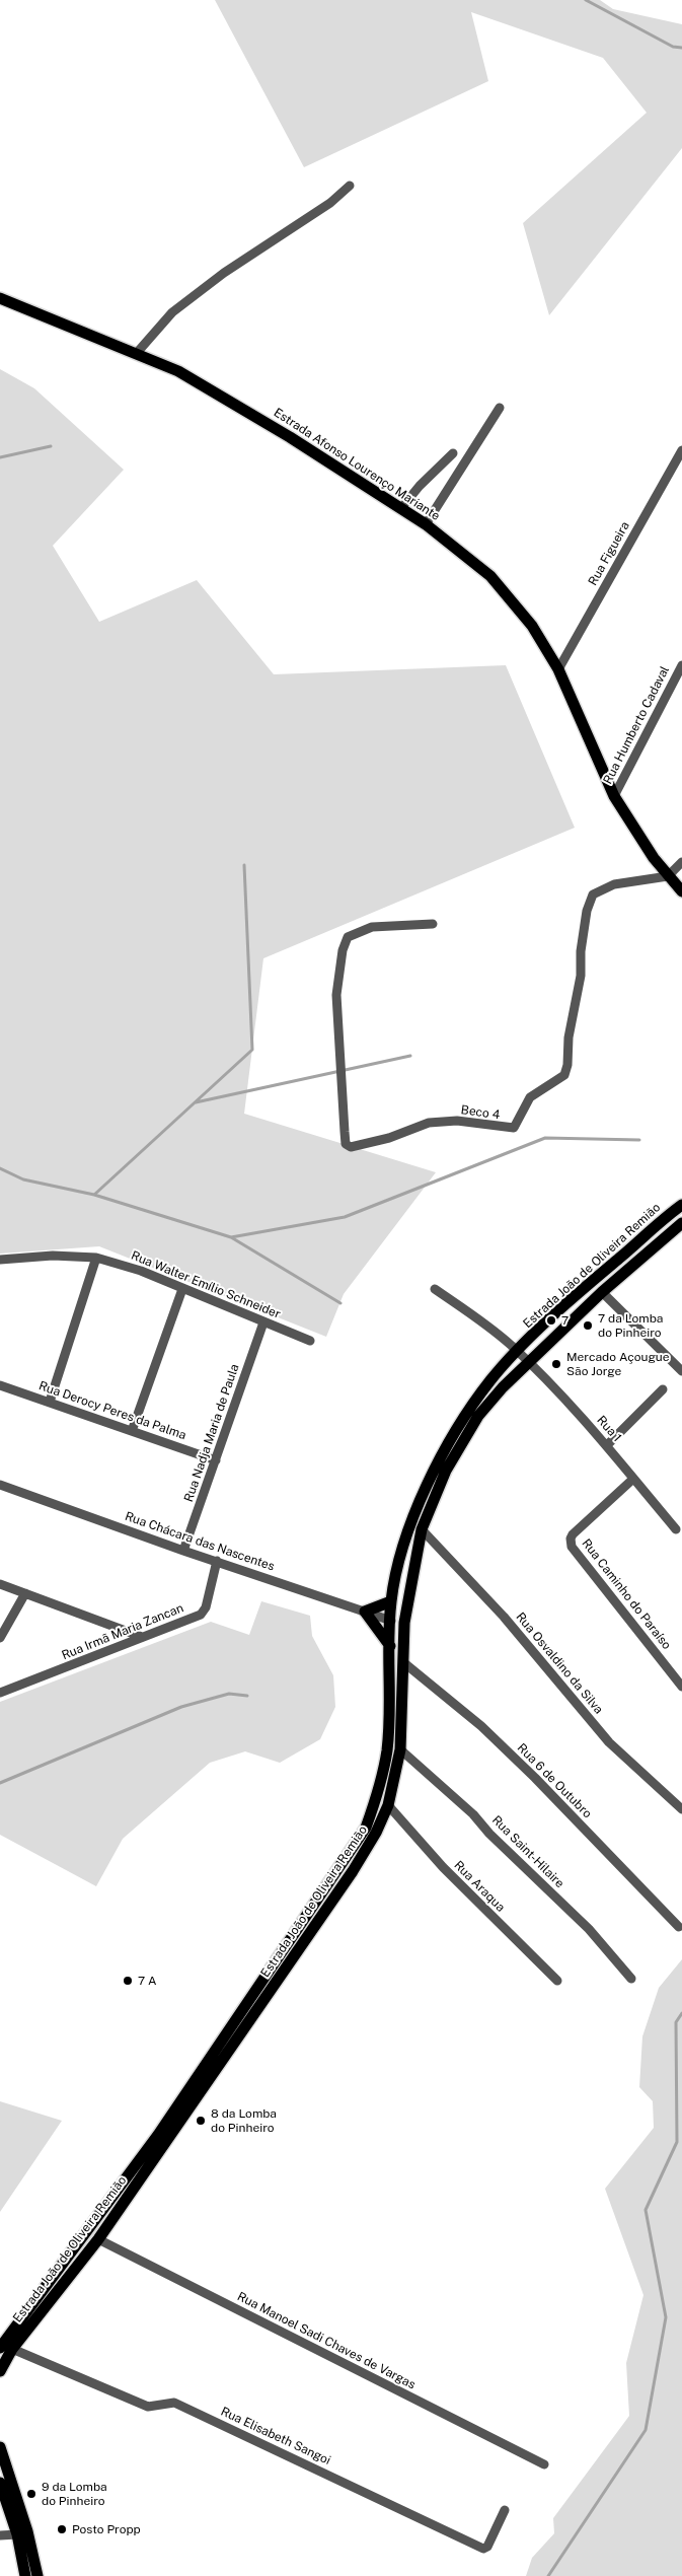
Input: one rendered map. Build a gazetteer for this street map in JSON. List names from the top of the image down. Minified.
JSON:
{"streets":{"main road":["Estrada Afonso Lourenço Mariante","Estrada João de Oliveira Remião"],"street":["Rua Figueira","Rua Humberto Cadaval","Beco 4","Rua Walter Emílio Schneider","Rua Derocy Peres da Palma","Rua 1","Rua Nadja Maria de Paula","Rua Chácara das Nascentes","Rua Caminho do Paraíso","Rua Irmã Maria Zancan","Rua Osvaldino da Silva","Rua 6 de Outubro","Rua Saint-Hilaire","Rua Araqua","Rua Manoel Sadi Chaves de Vargas","Rua Elisabeth Sangoi"]},"crossings":[["Estrada Afonso Lourenço Mariante","Rua Figueira"],["Estrada Afonso Lourenço Mariante","Rua Humberto Cadaval"],["Estrada Afonso Lourenço Mariante","Beco 4"],["Estrada João de Oliveira Remião","Rua 1"],["Estrada João de Oliveira Remião","Rua Chácara das Nascentes"],["Estrada João de Oliveira Remião","Rua Osvaldino da Silva"],["Estrada João de Oliveira Remião","Rua 6 de Outubro"],["Estrada João de Oliveira Remião","Rua Saint-Hilaire"],["Estrada João de Oliveira Remião","Rua Araqua"],["Estrada João de Oliveira Remião","Rua Manoel Sadi Chaves de Vargas"],["Estrada João de Oliveira Remião","Rua Elisabeth Sangoi"],["Rua Walter Emílio Schneider","Rua Nadja Maria de Paula"],["Rua Derocy Peres da Palma","Rua Nadja Maria de Paula"],["Rua 1","Rua Caminho do Paraíso"],["Rua Nadja Maria de Paula","Rua Chácara das Nascentes"],["Rua Chácara das Nascentes","Rua Irmã Maria Zancan"]],"places":["7","7 da Lomba do Pinheiro","Mercado Açougue São Jorge","7 A","8 da Lomba do Pinheiro","9 da Lomba do Pinheiro","Posto Propp"]}
